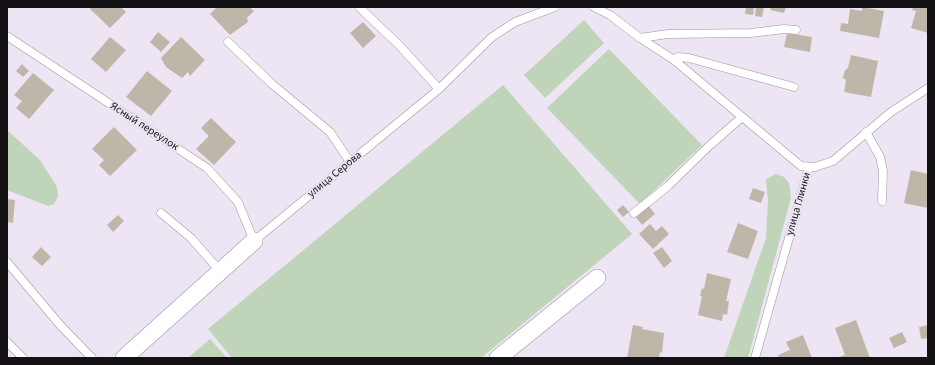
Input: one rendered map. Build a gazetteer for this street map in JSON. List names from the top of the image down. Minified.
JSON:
{"streets":{"street":["улица Серова"],"lane":["Ясный переулок","улица Глинки"]},"crossings":[["Ясный переулок","улица Серова"]]}
